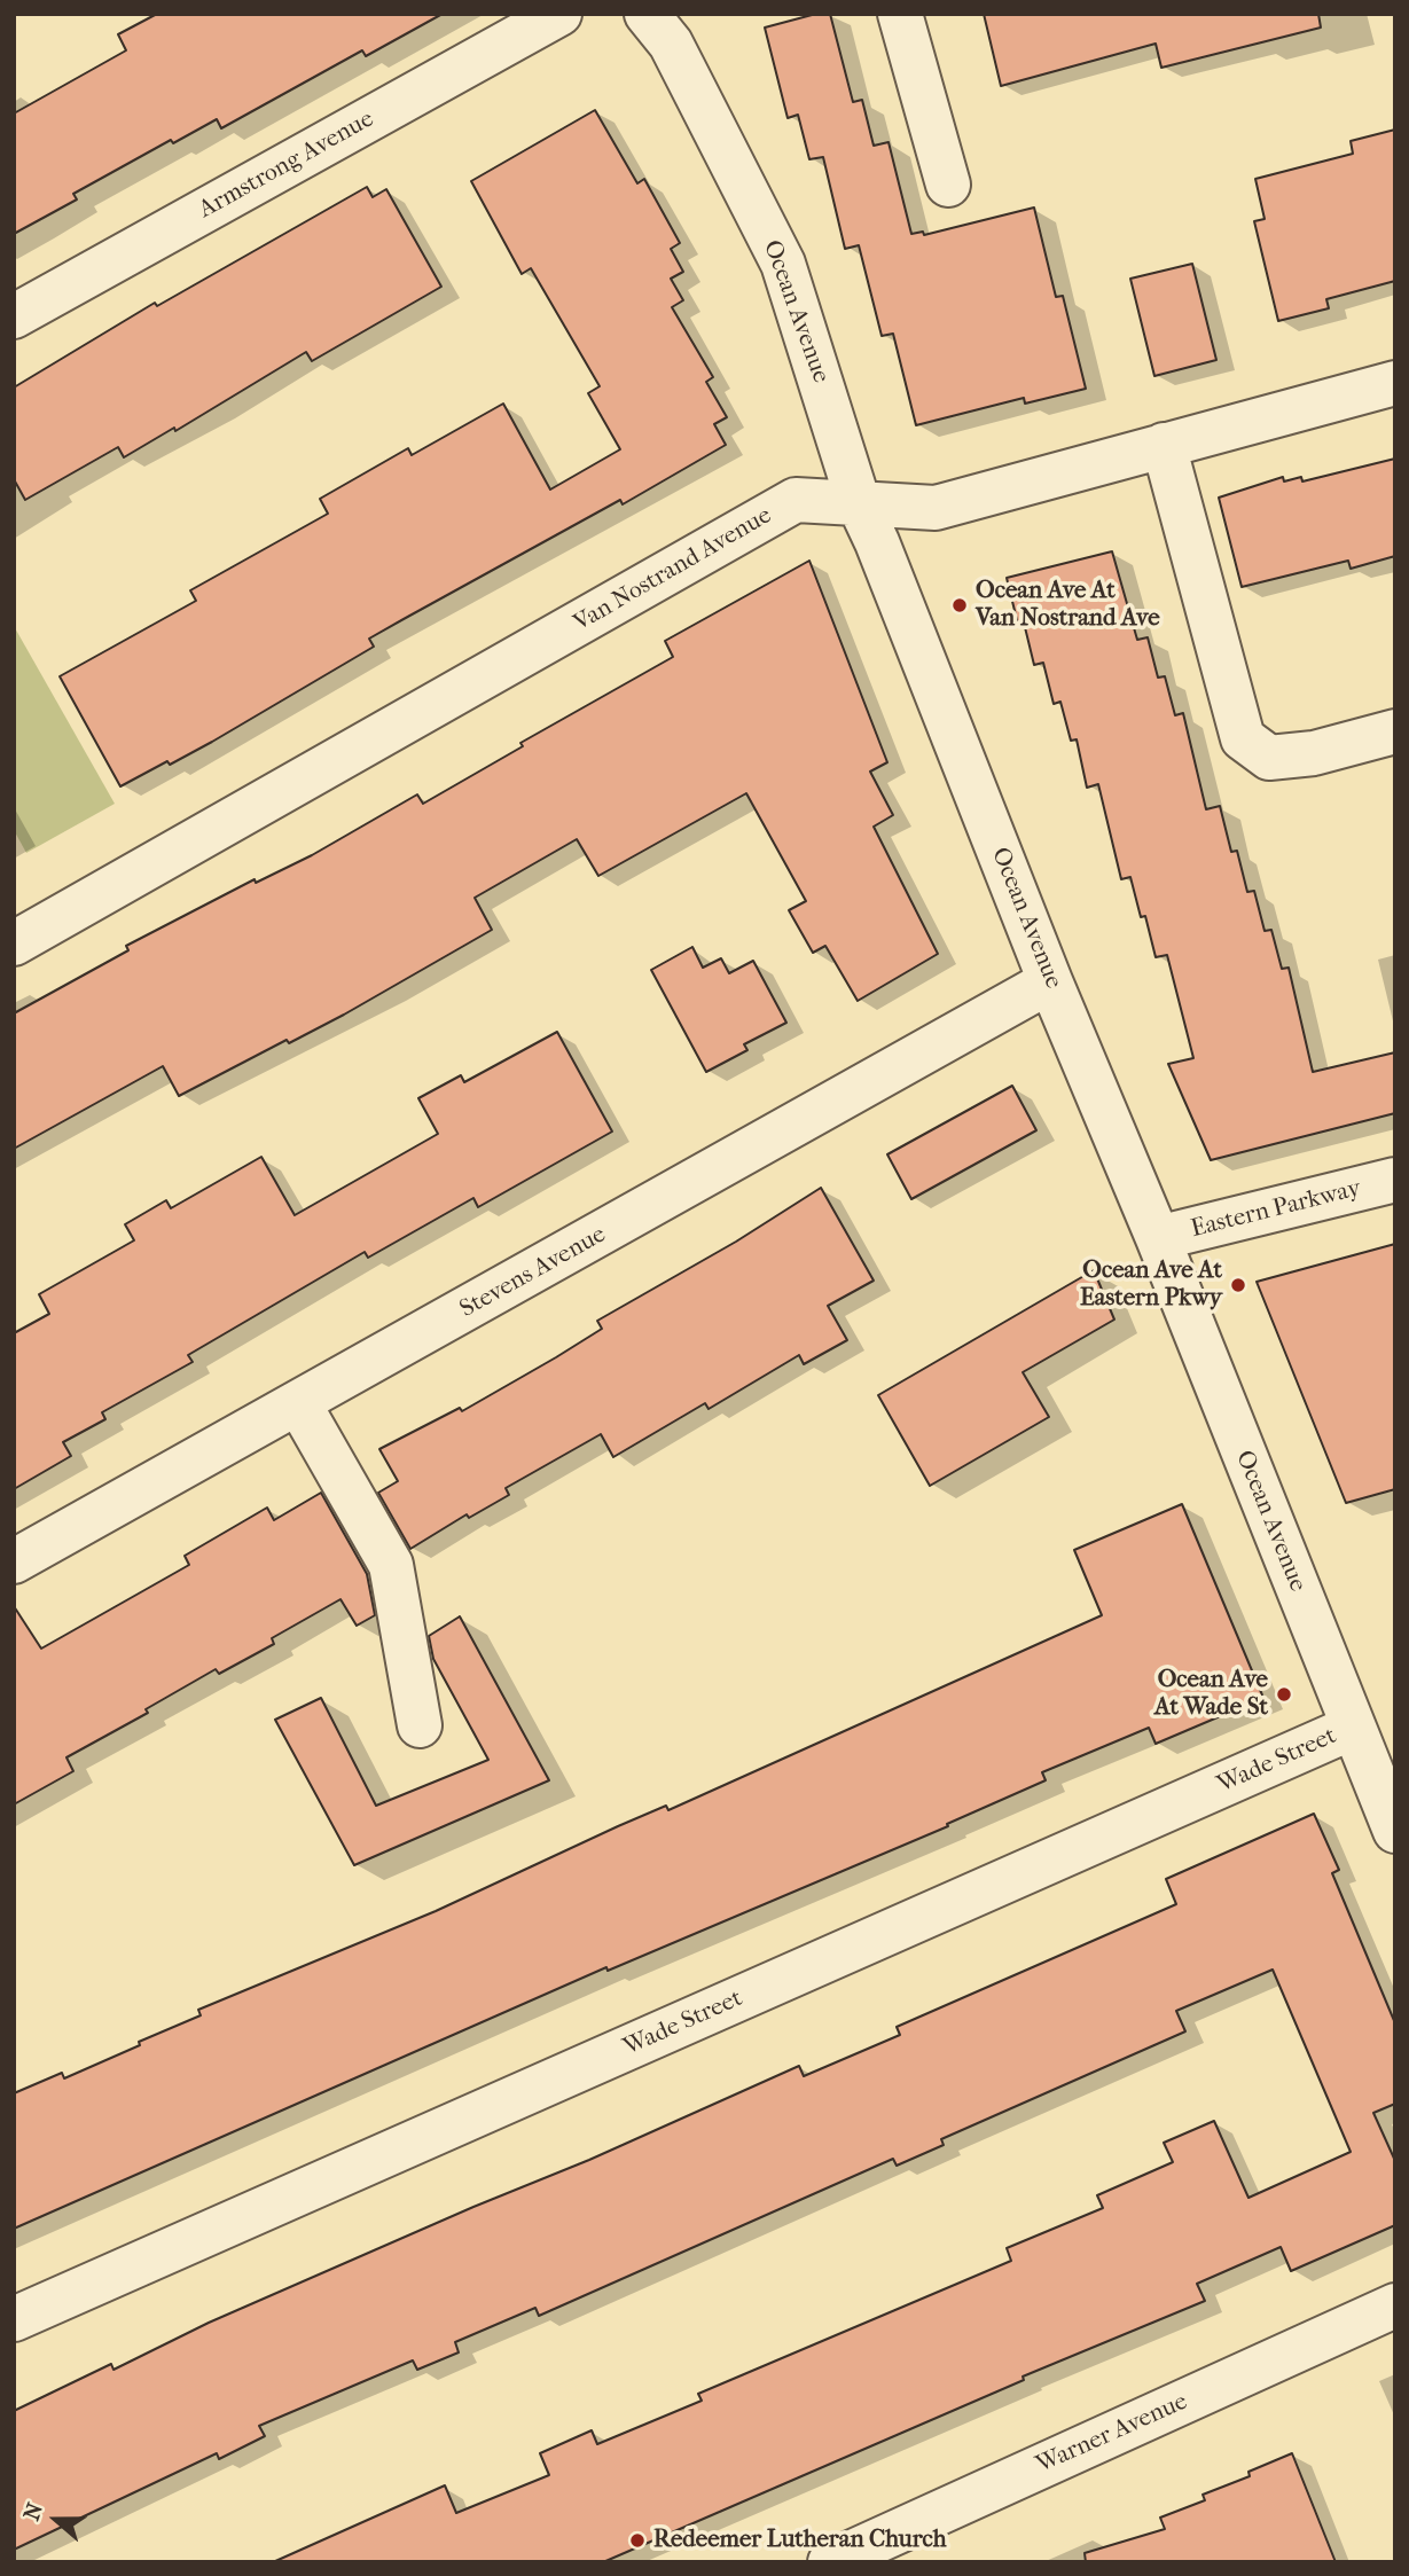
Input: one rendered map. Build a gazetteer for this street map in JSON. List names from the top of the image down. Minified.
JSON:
{"streets":{"street":["Armstrong Avenue","Ocean Avenue","Van Nostrand Avenue","Eastern Parkway","Stevens Avenue","Wade Street","Warner Avenue"]},"crossings":[["Ocean Avenue","Van Nostrand Avenue"],["Ocean Avenue","Eastern Parkway"],["Ocean Avenue","Stevens Avenue"],["Ocean Avenue","Wade Street"]],"places":["Ocean Ave At Van Nostrand Ave","Ocean Ave At Eastern Pkwy","Ocean Ave At Wade St","Redeemer Lutheran Church"],"north":"left"}
